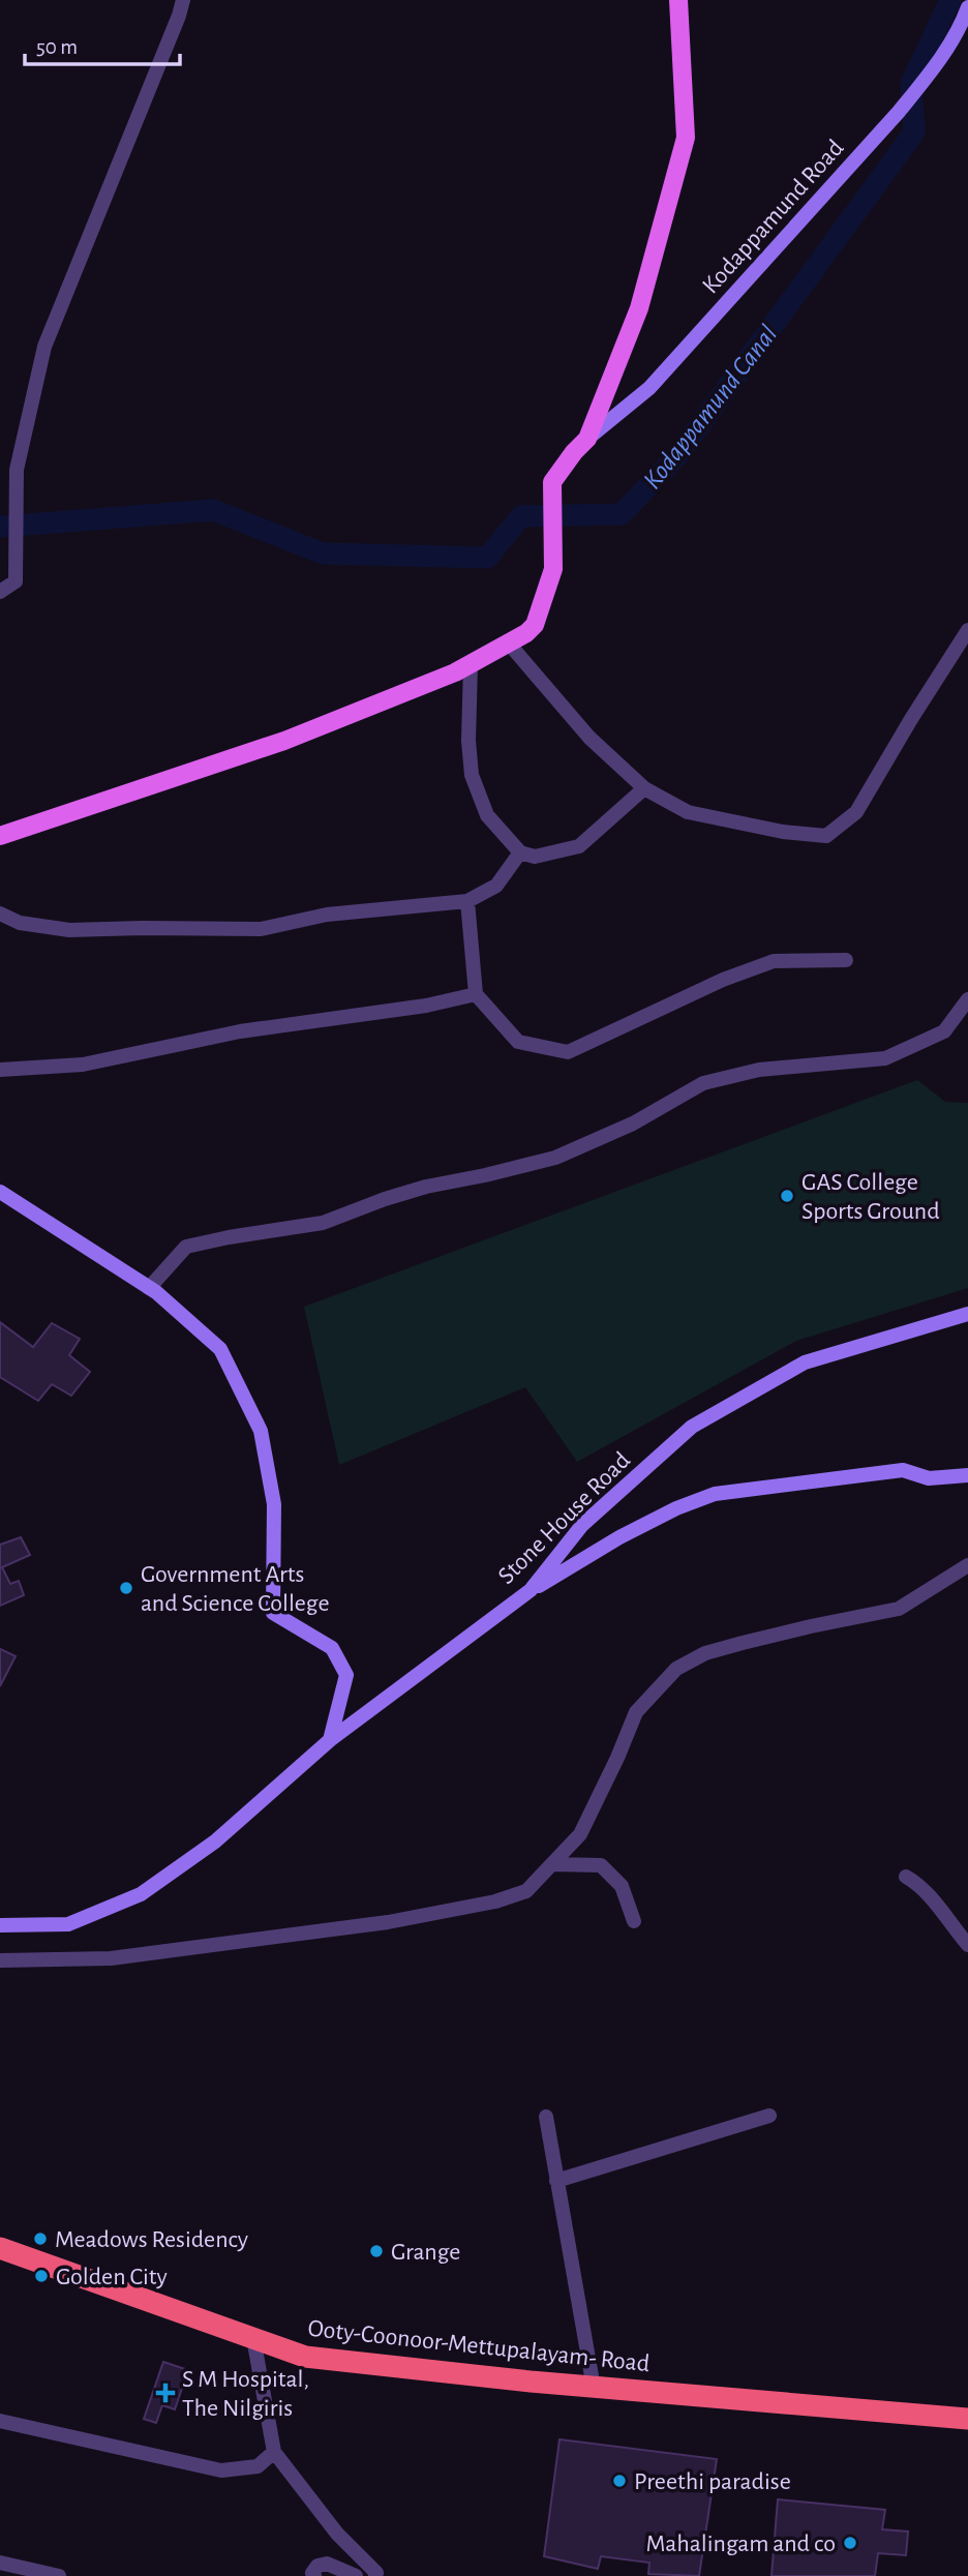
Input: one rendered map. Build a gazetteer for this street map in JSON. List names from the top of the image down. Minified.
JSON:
{"streets":{"highway":["Ooty-Coonoor-Mettupalayam- Road"],"street":["Kodappamund Road","Stone House Road"]},"water":["Kodappamund Canal"],"places":{"other":["GAS College Sports Ground","Government Arts and Science College","Meadows Residency","Grange","Golden City","Preethi paradise","Mahalingam and co"],"health":["S M Hospital, The Nilgiris"]},"scale_bar":"50 m"}
